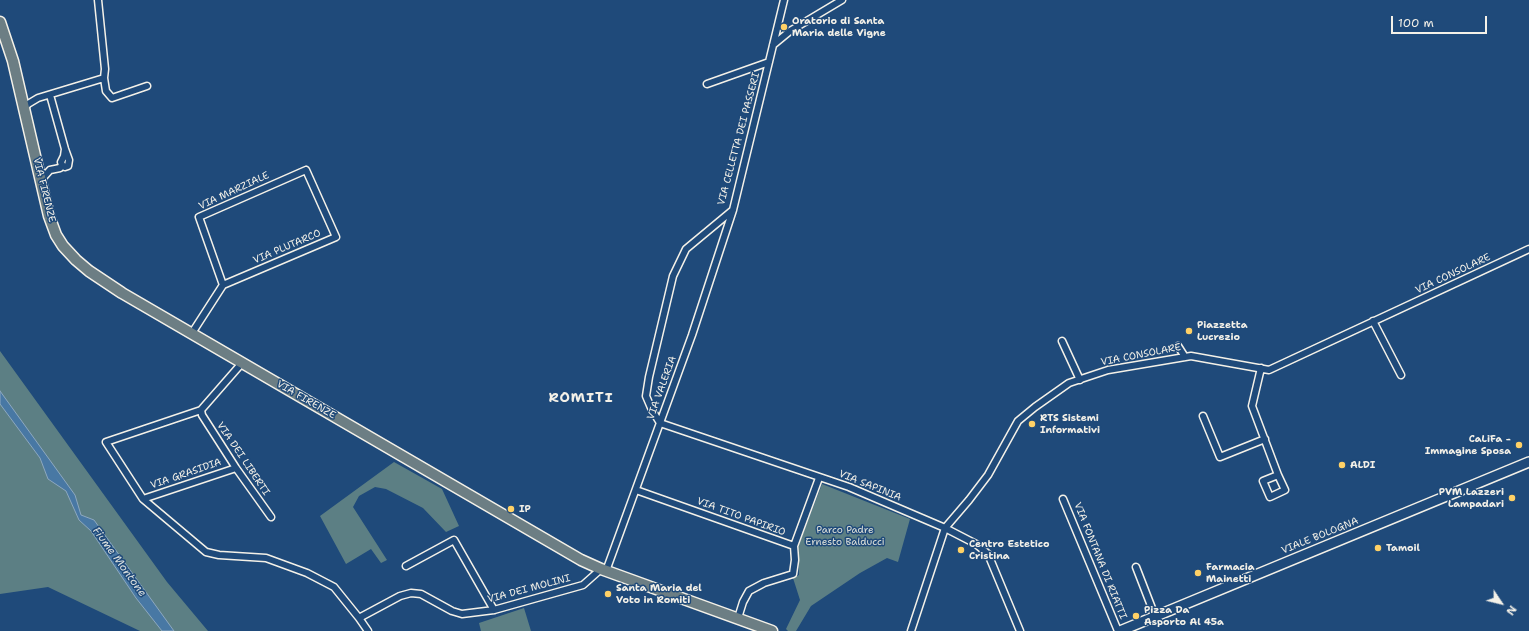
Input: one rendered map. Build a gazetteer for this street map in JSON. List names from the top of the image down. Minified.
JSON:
{"streets":{"main road":["VIA FIRENZE","VIALE BOLOGNA"],"street":["VIA CELLETTA DEI PASSERI","VIA MARZIALE","VIA PLUTARCO","VIA CONSOLARE","VIA VALERIA","VIA DEI LIBERTI","VIA GRASIDIA","VIA SAPINIA","VIA TITO PAPIRIO","VIA FONTANA DI RIATTI","VIA DEI MOLINI"]},"crossings":[["VIA CELLETTA DEI PASSERI","VIA VALERIA"],["VIA CELLETTA DEI PASSERI","VIA SAPINIA"],["VIA FIRENZE","VIA VALERIA"],["VIA FIRENZE","VIA DEI MOLINI"],["VIA MARZIALE","VIA PLUTARCO"],["VIA CONSOLARE","VIA SAPINIA"],["VIA VALERIA","VIA SAPINIA"],["VIA VALERIA","VIA TITO PAPIRIO"],["VIA VALERIA","VIA DEI MOLINI"],["VIA DEI LIBERTI","VIA GRASIDIA"],["VIA SAPINIA","VIA TITO PAPIRIO"],["VIALE BOLOGNA","VIA FONTANA DI RIATTI"]],"districts":["ROMITI"],"water":["Fiume Montone"],"parks":["Parco Padre Ernesto Balducci"],"places":["Oratorio di Santa Maria delle Vigne","Piazzetta Lucrezio","RTS Sistemi Informativi","CaLiFa - Immagine Sposa","ALDI","PVM Lazzeri Lampadari","IP","Tamoil","Centro Estetico Cristina","Farmacia Mainetti","Santa Maria del Voto in Romiti","Pizza Da Asporto Al 45a"],"scale_bar":"100 m","north":"bottom right"}
